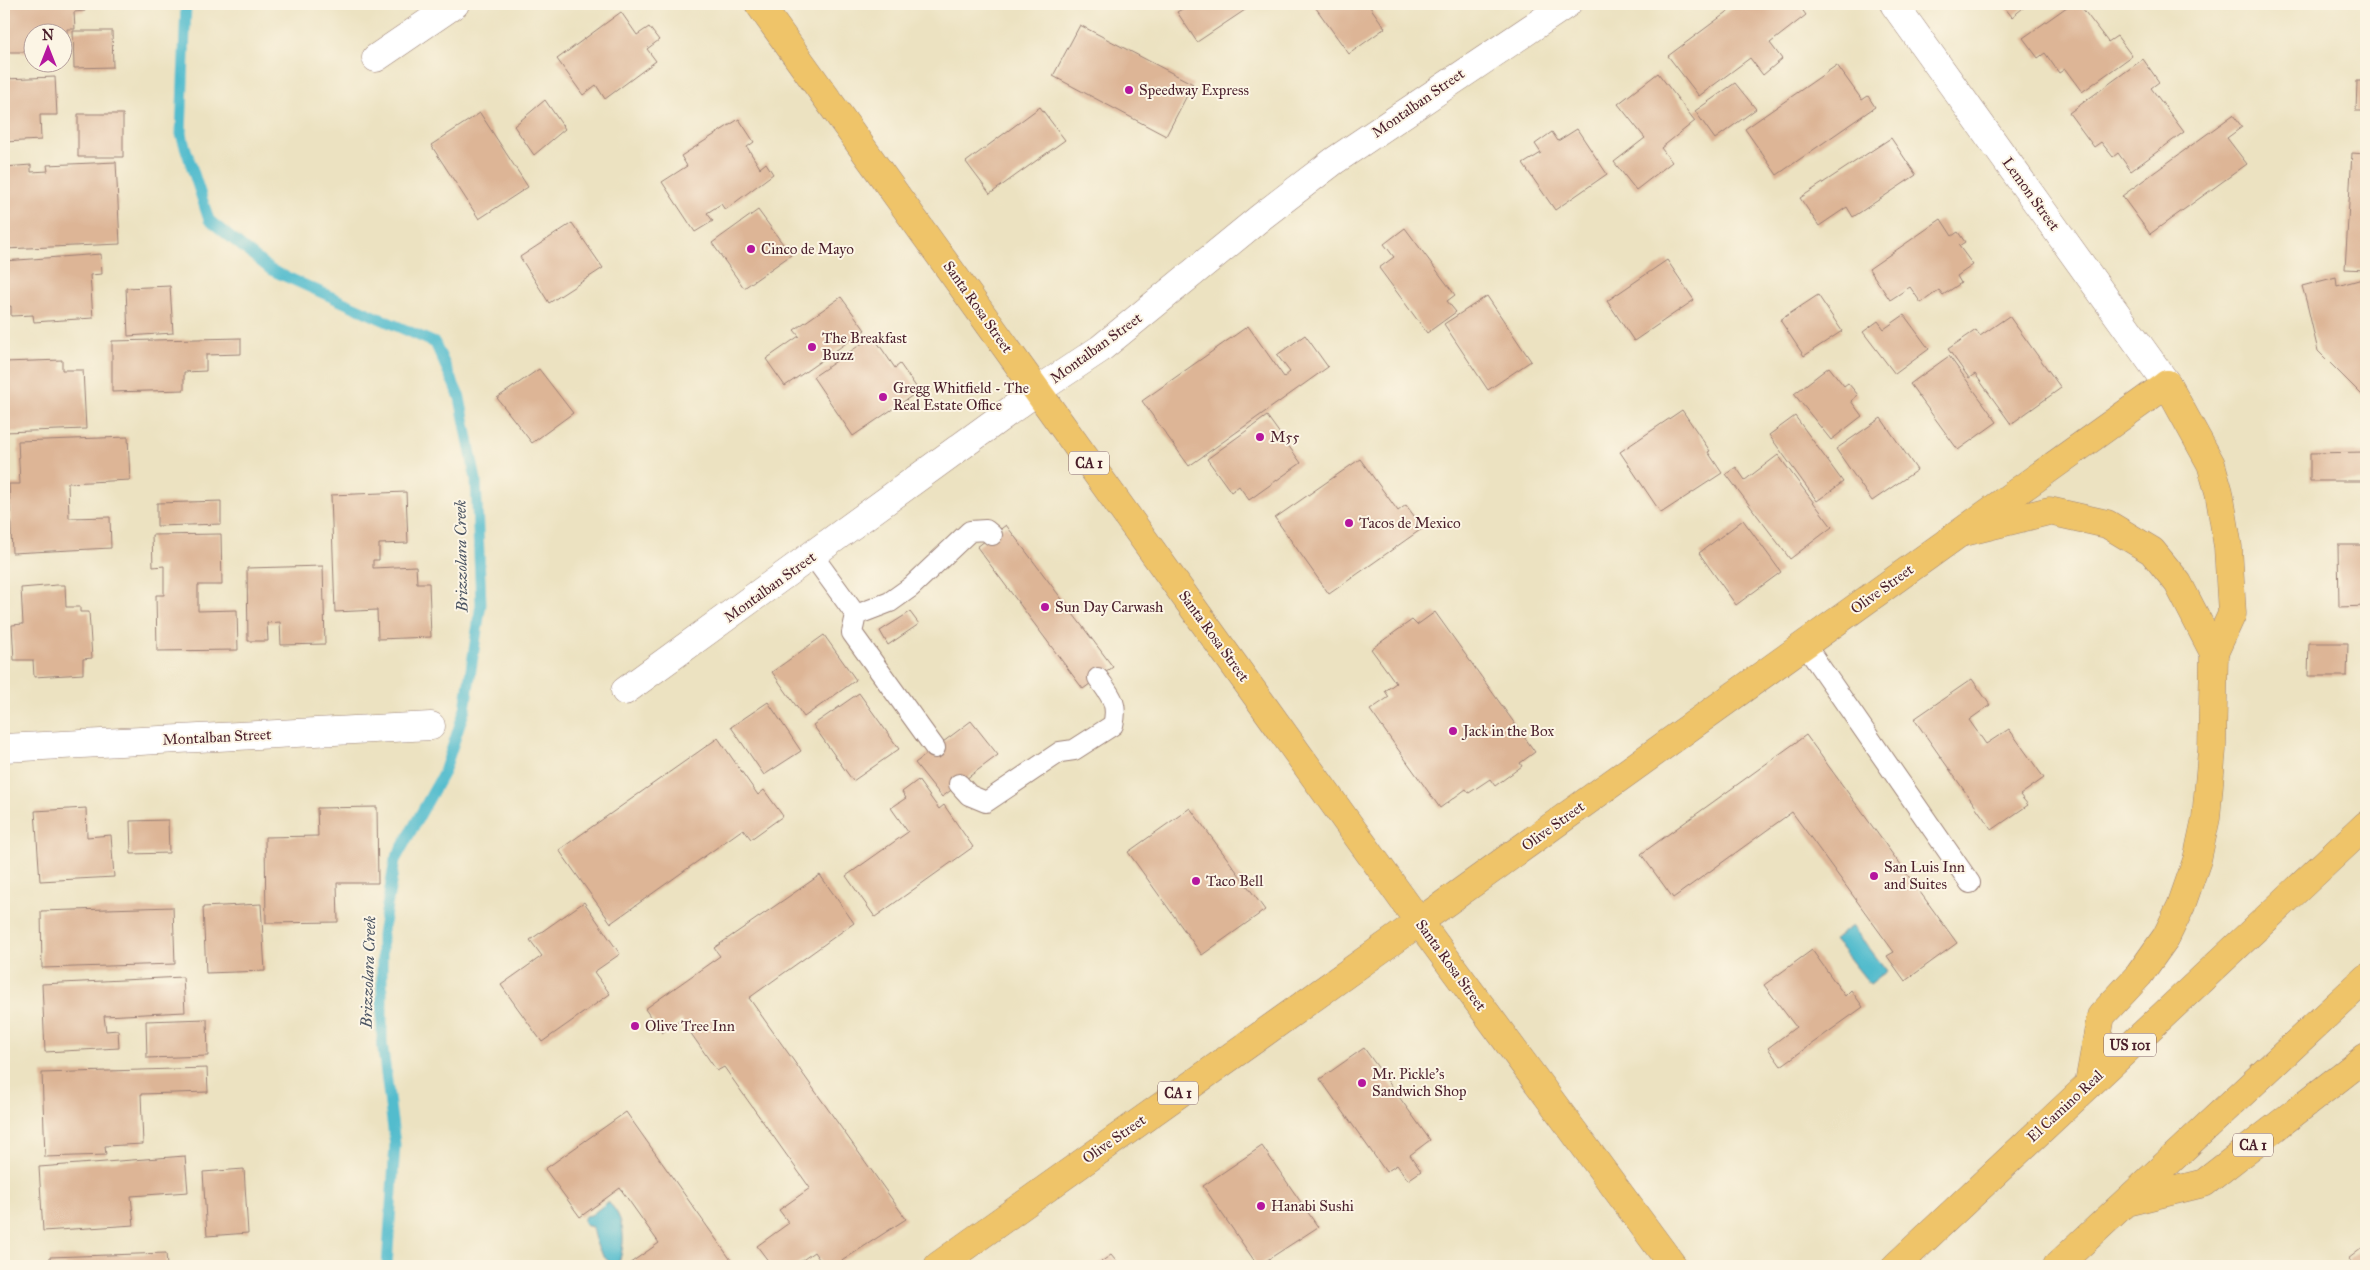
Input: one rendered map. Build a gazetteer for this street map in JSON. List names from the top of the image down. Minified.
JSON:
{"streets":{"main road":["Santa Rosa Street","CA 1","Olive Street","US 101","El Camino Real"],"street":["Montalban Street","Lemon Street"]},"crossings":[["Montalban Street","Santa Rosa Street"],["Lemon Street","Olive Street"],["Santa Rosa Street","Olive Street"]],"water":["Brizzolara Creek"],"places":["Speedway Express","Cinco de Mayo","The Breakfast Buzz","Gregg Whitfield - The Real Estate Office","M55","Tacos de Mexico","Sun Day Carwash","Jack in the Box","San Luis Inn and Suites","Taco Bell","Olive Tree Inn","Mr. Pickle's Sandwich Shop","Hanabi Sushi"],"north":"top"}
